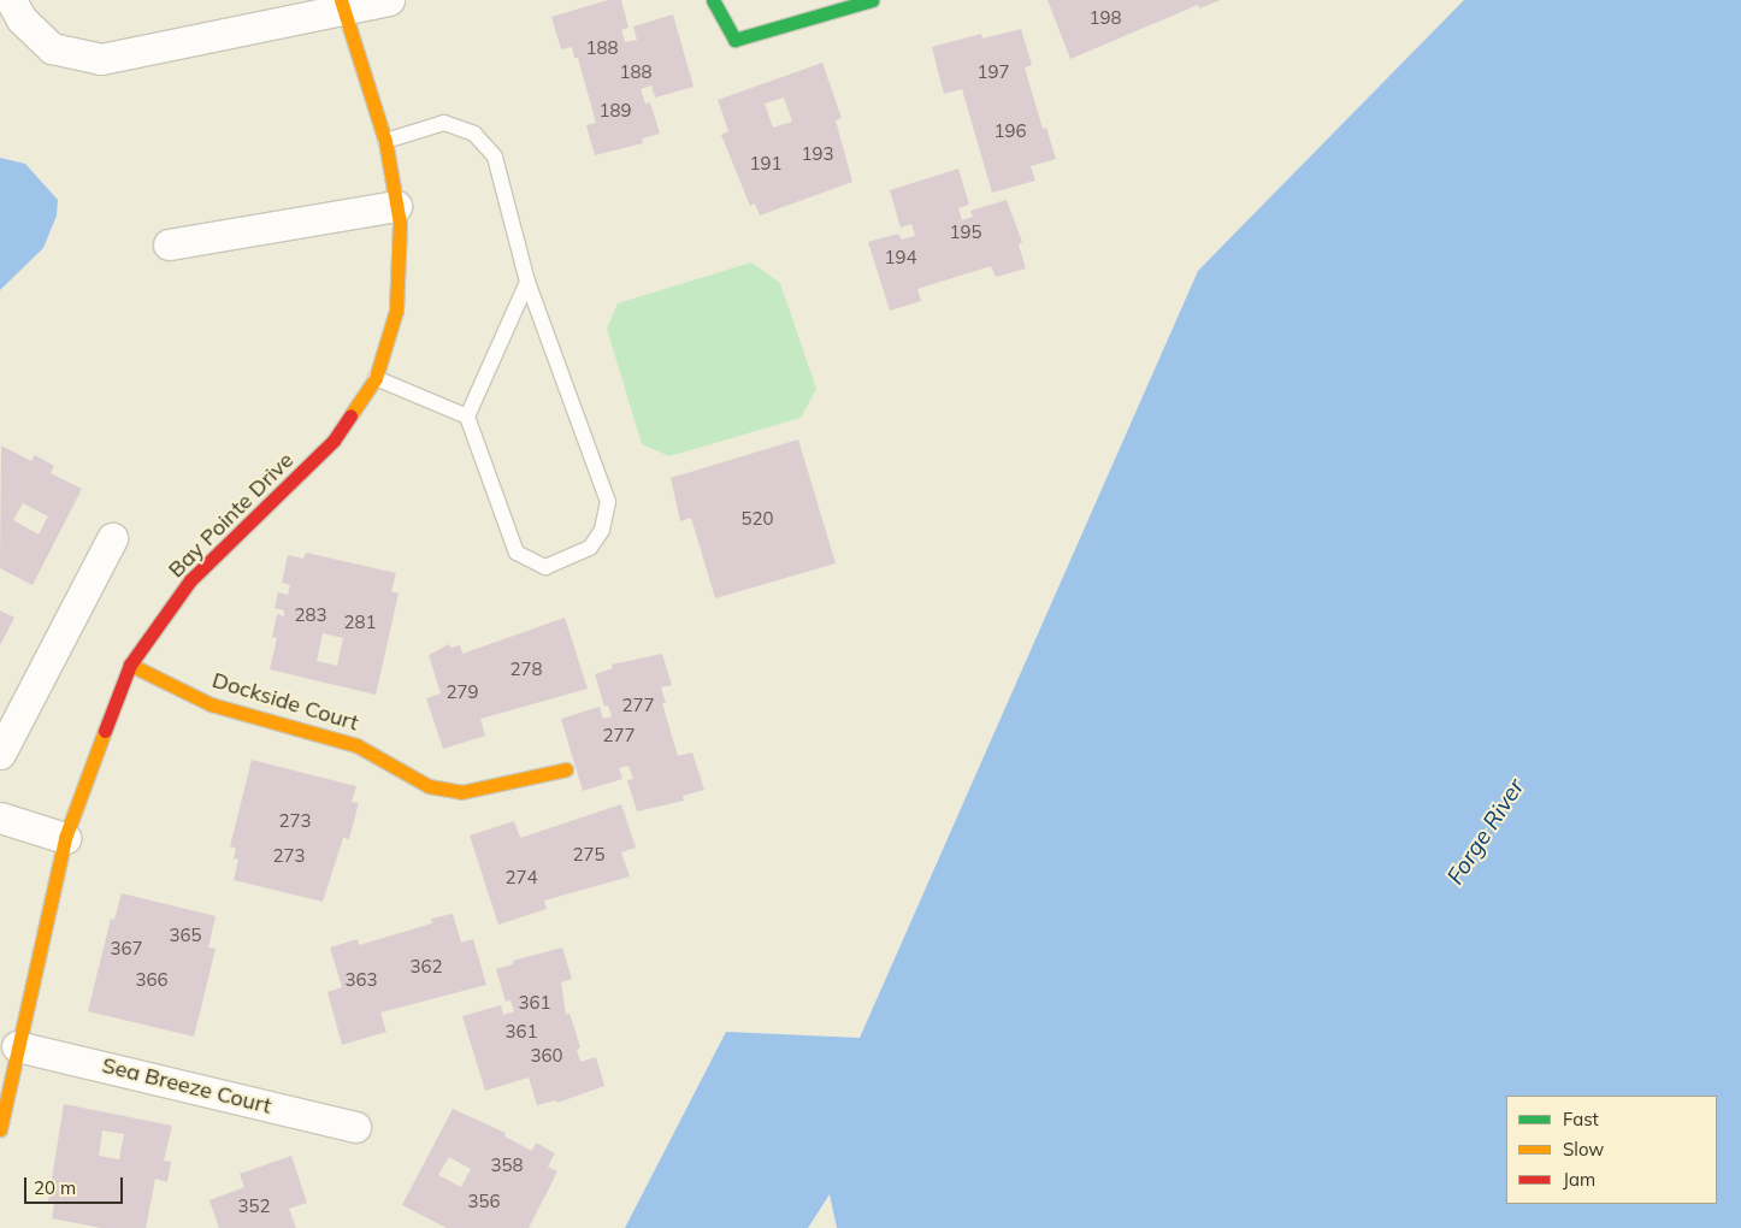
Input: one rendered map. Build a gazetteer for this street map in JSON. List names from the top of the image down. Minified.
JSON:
{"streets":{"street":["Bay Pointe Drive","Dockside Court","Sea Breeze Court"]},"crossings":[["Bay Pointe Drive","Dockside Court"],["Bay Pointe Drive","Sea Breeze Court"]],"water":["Forge River"],"house_numbers":["198","188","188","197","189","196","193","191","195","194","520","283","281","278","279","277","277","273","275","273","274","365","367","362","366","363","361","361","360","358","356","352"],"legend":["Fast","Slow","Jam"],"scale_bar":"20 m"}
